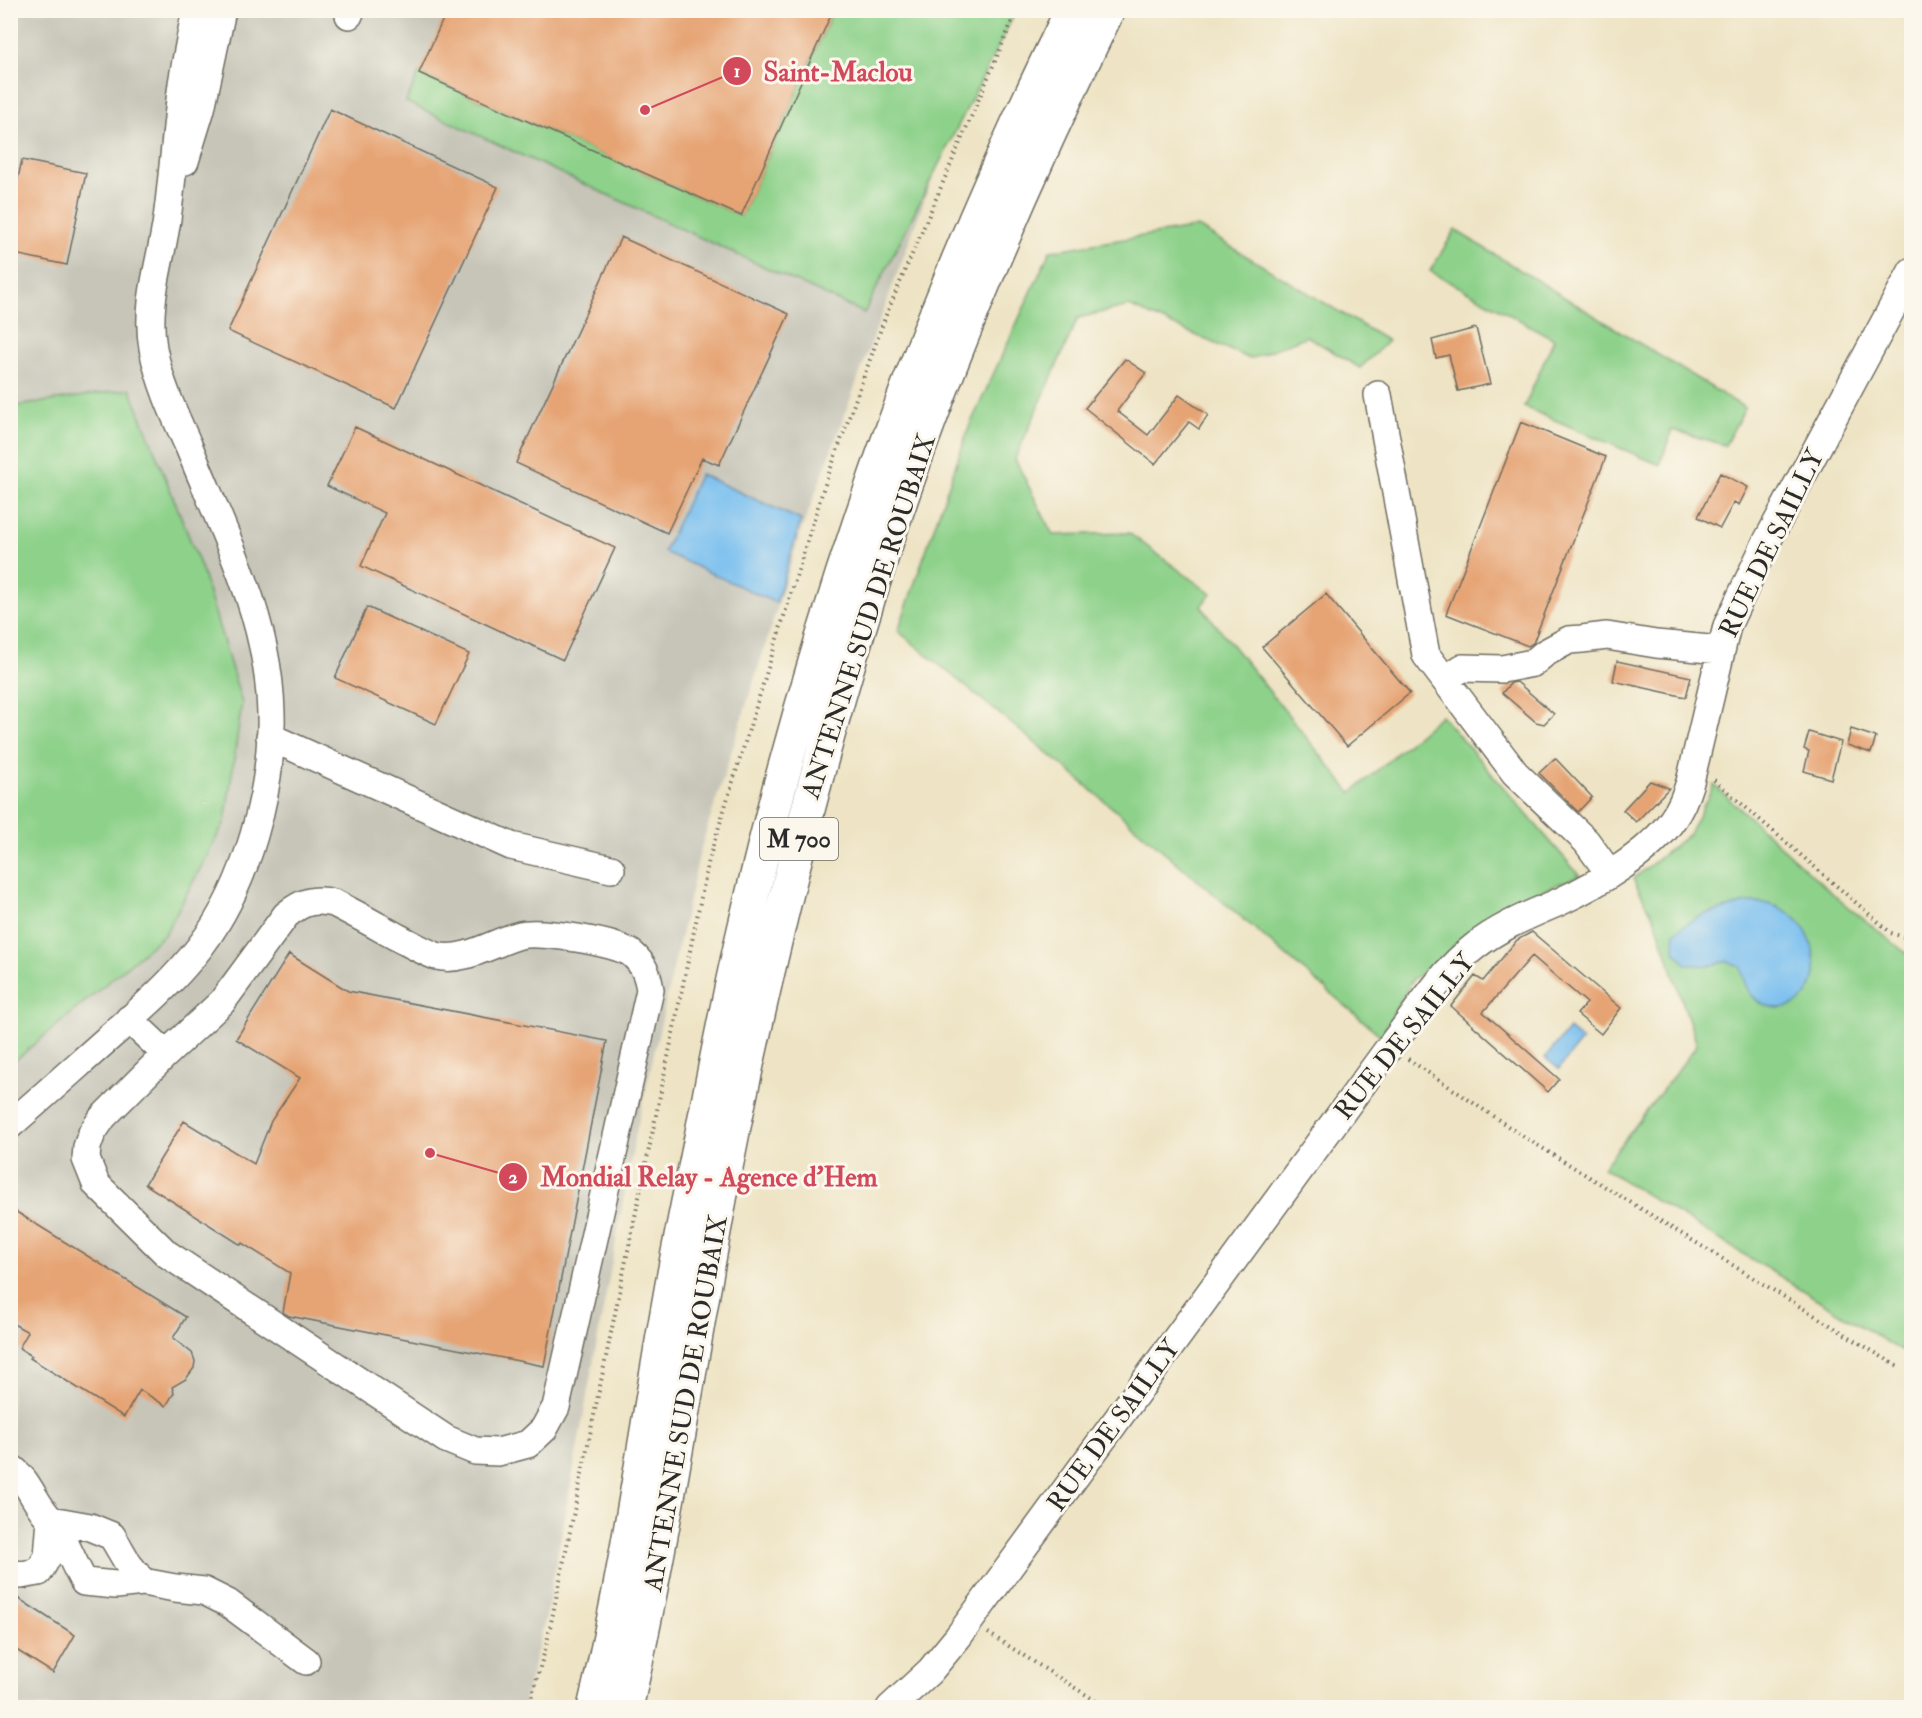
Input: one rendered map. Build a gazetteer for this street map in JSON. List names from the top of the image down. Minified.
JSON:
{"streets":{"highway":["ANTENNE SUD DE ROUBAIX","M 700"],"street":["RUE DE SAILLY"]},"places":["Saint-Maclou","Mondial Relay - Agence d'Hem"]}
